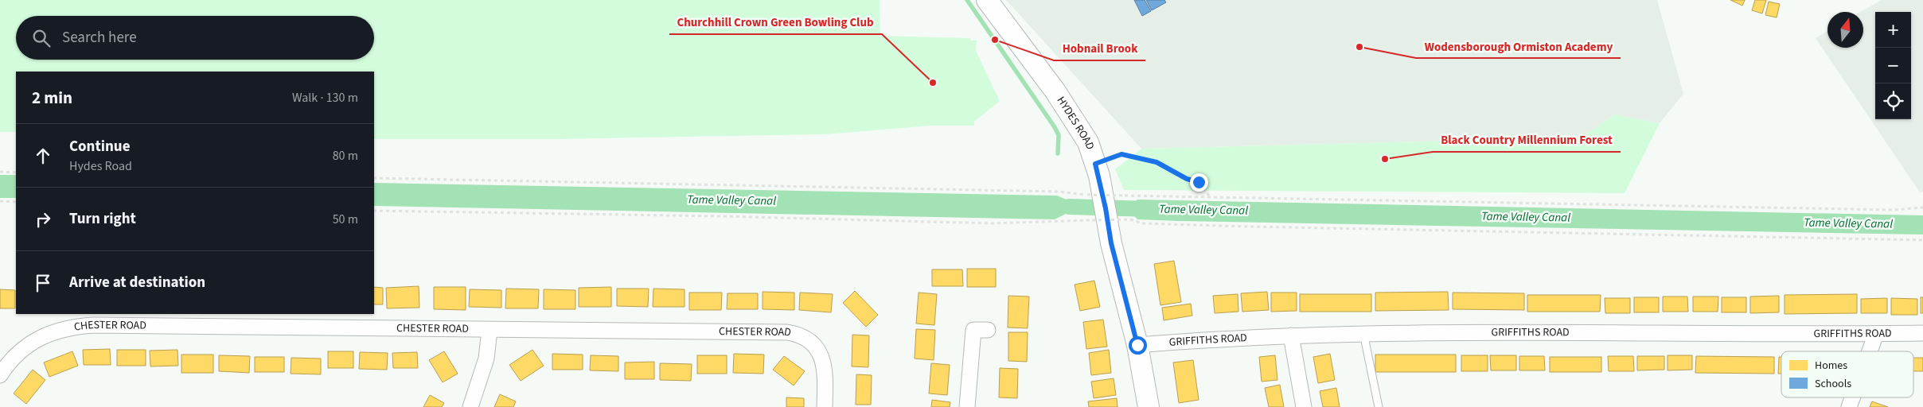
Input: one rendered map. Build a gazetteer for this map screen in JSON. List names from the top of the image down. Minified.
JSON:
{"streets":{"street":["HYDES ROAD","CHESTER ROAD","GRIFFITHS ROAD"]},"crossings":[["HYDES ROAD","GRIFFITHS ROAD"]],"water":["Tame Valley Canal"],"places":["Hobnail Brook","Wodensborough Ormiston Academy","Churchhill Crown Green Bowling Club","Black Country Millennium Forest"],"legend":["Homes","Schools"],"north":"top","page":{"map_buttons":["+","−"],"search":"Search here","heading":["2 min","Walk · 130 m"],"list":[["Continue","Hydes Road","80 m"],["Turn right","50 m"],"Arrive at destination"]}}
